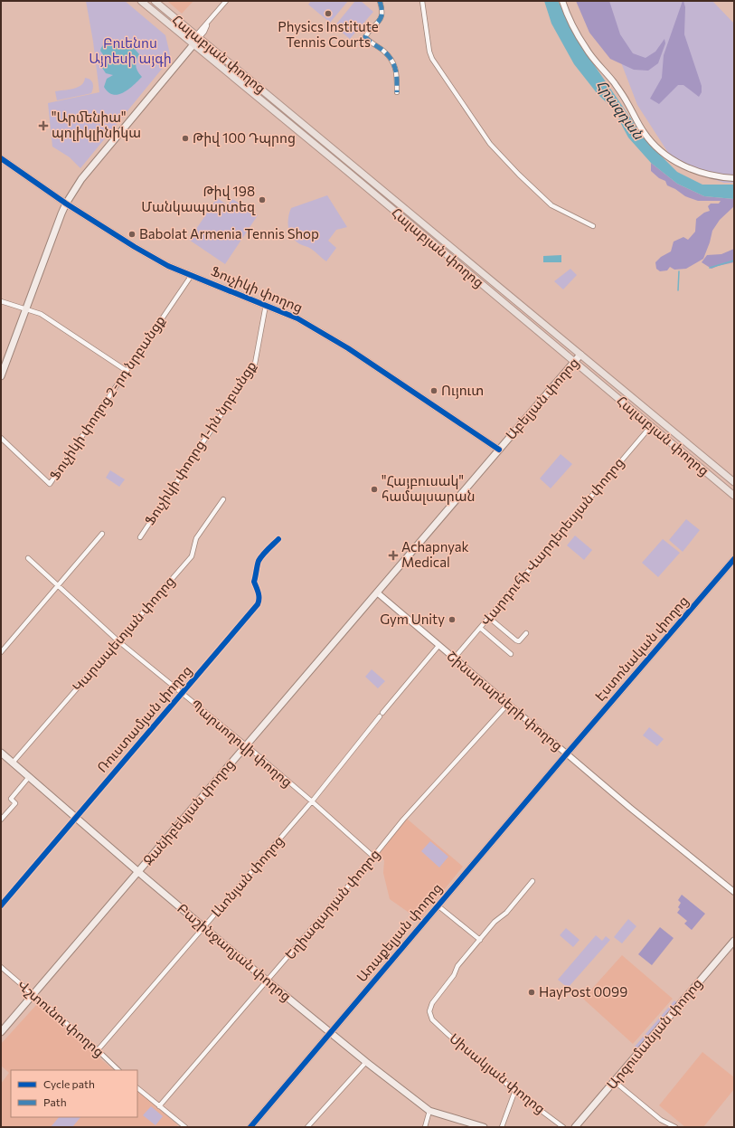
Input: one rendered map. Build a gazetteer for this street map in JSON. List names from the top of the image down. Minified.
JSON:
{"streets":{"main road":["Հալաբյան փողոց","Աբելյան փողոց","Ջանիբեկյան փողոց","Բաշինջաղյան փողոց","Արզումանյան փողոց"],"street":["Ֆուչիկի փողոց","Ֆուչիկի փողոց 2-րդ նրբանցք","Ֆուչիկի փողոց 1-ին նրբանցք","Վարդուհի Վարդերեսյան փողոց","Կարապետյան փողոց","Էստոնական փողոց","Շինարարների փողոց","Ռուստամյան փողոց","Պարսողովի փողոց","Լևոնյան փողոց","Եղիազարյան փողոց","Առաքելյան փողոց","Վշտունու փողոց","Սիսակյան փողոց"]},"crossings":[["Հալաբյան փողոց","Աբելյան փողոց"],["Հալաբյան փողոց","Վարդուհի Վարդերեսյան փողոց"],["Ֆուչիկի փողոց","Ֆուչիկի փողոց 2-րդ նրբանցք"],["Ֆուչիկի փողոց","Աբելյան փողոց"],["Ֆուչիկի փողոց","Ֆուչիկի փողոց 1-ին նրբանցք"],["Աբելյան փողոց","Շինարարների փողոց"],["Աբելյան փողոց","Ջանիբեկյան փողոց"],["Վարդուհի Վարդերեսյան փողոց","Շինարարների փողոց"],["Կարապետյան փողոց","Պարսողովի փողոց"],["Կարապետյան փողոց","Բաշինջաղյան փողոց"],["Էստոնական փողոց","Շինարարների փողոց"],["Էստոնական փողոց","Առաքելյան փողոց"],["Շինարարների փողոց","Ջանիբեկյան փողոց"],["Շինարարների փողոց","Լևոնյան փողոց"],["Շինարարների փողոց","Եղիազարյան փողոց"],["Շինարարների փողոց","Առաքելյան փողոց"],["Ռուստամյան փողոց","Պարսողովի փողոց"],["Ռուստամյան փողոց","Բաշինջաղյան փողոց"],["Պարսողովի փողոց","Ջանիբեկյան փողոց"],["Պարսողովի փողոց","Լևոնյան փողոց"],["Պարսողովի փողոց","Եղիազարյան փողոց"],["Ջանիբեկյան փողոց","Բաշինջաղյան փողոց"],["Ջանիբեկյան փողոց","Վշտունու փողոց"],["Լևոնյան փողոց","Բաշինջաղյան փողոց"],["Լևոնյան փողոց","Վշտունու փողոց"],["Եղիազարյան փողոց","Բաշինջաղյան փողոց"],["Առաքելյան փողոց","Բաշինջաղյան փողոց"]],"water":["Հրազդան"],"parks":["Բուենոս Այրեսի այգի"],"places":{"other":["Physics Institute Tennis Courts","Թիվ 100 Դպրոց","Թիվ 198 Մանկապարտեզ","Babolat Armenia Tennis Shop","Ույուտ","\"Հայբուսակ\" համալսարան","Gym Unity","HayPost 0099"],"health":["\"Արմենիա\" պոլիկլինիկա","Achapnyak Medical"]},"legend":["Cycle path","Path"]}
